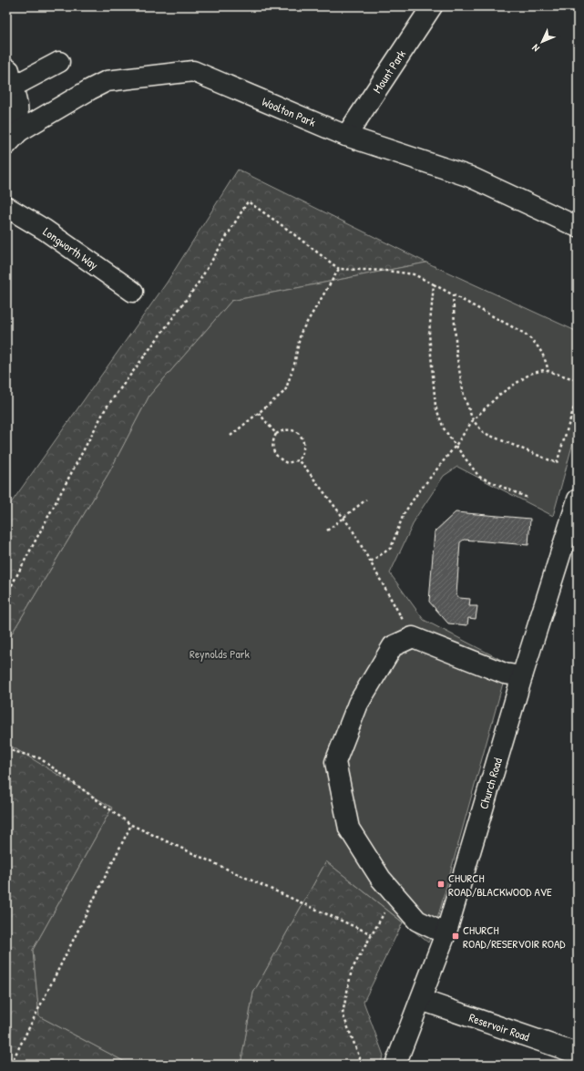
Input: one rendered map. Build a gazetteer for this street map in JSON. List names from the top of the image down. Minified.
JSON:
{"streets":{"street":["Mount Park","Woolton Park","Longworth Way","Church Road","Reservoir Road"]},"crossings":[["Mount Park","Woolton Park"],["Church Road","Reservoir Road"]],"parks":["Reynolds Park"],"places":{"transit":["CHURCH ROAD/BLACKWOOD AVE","CHURCH ROAD/RESERVOIR ROAD"]},"north":"bottom left"}
